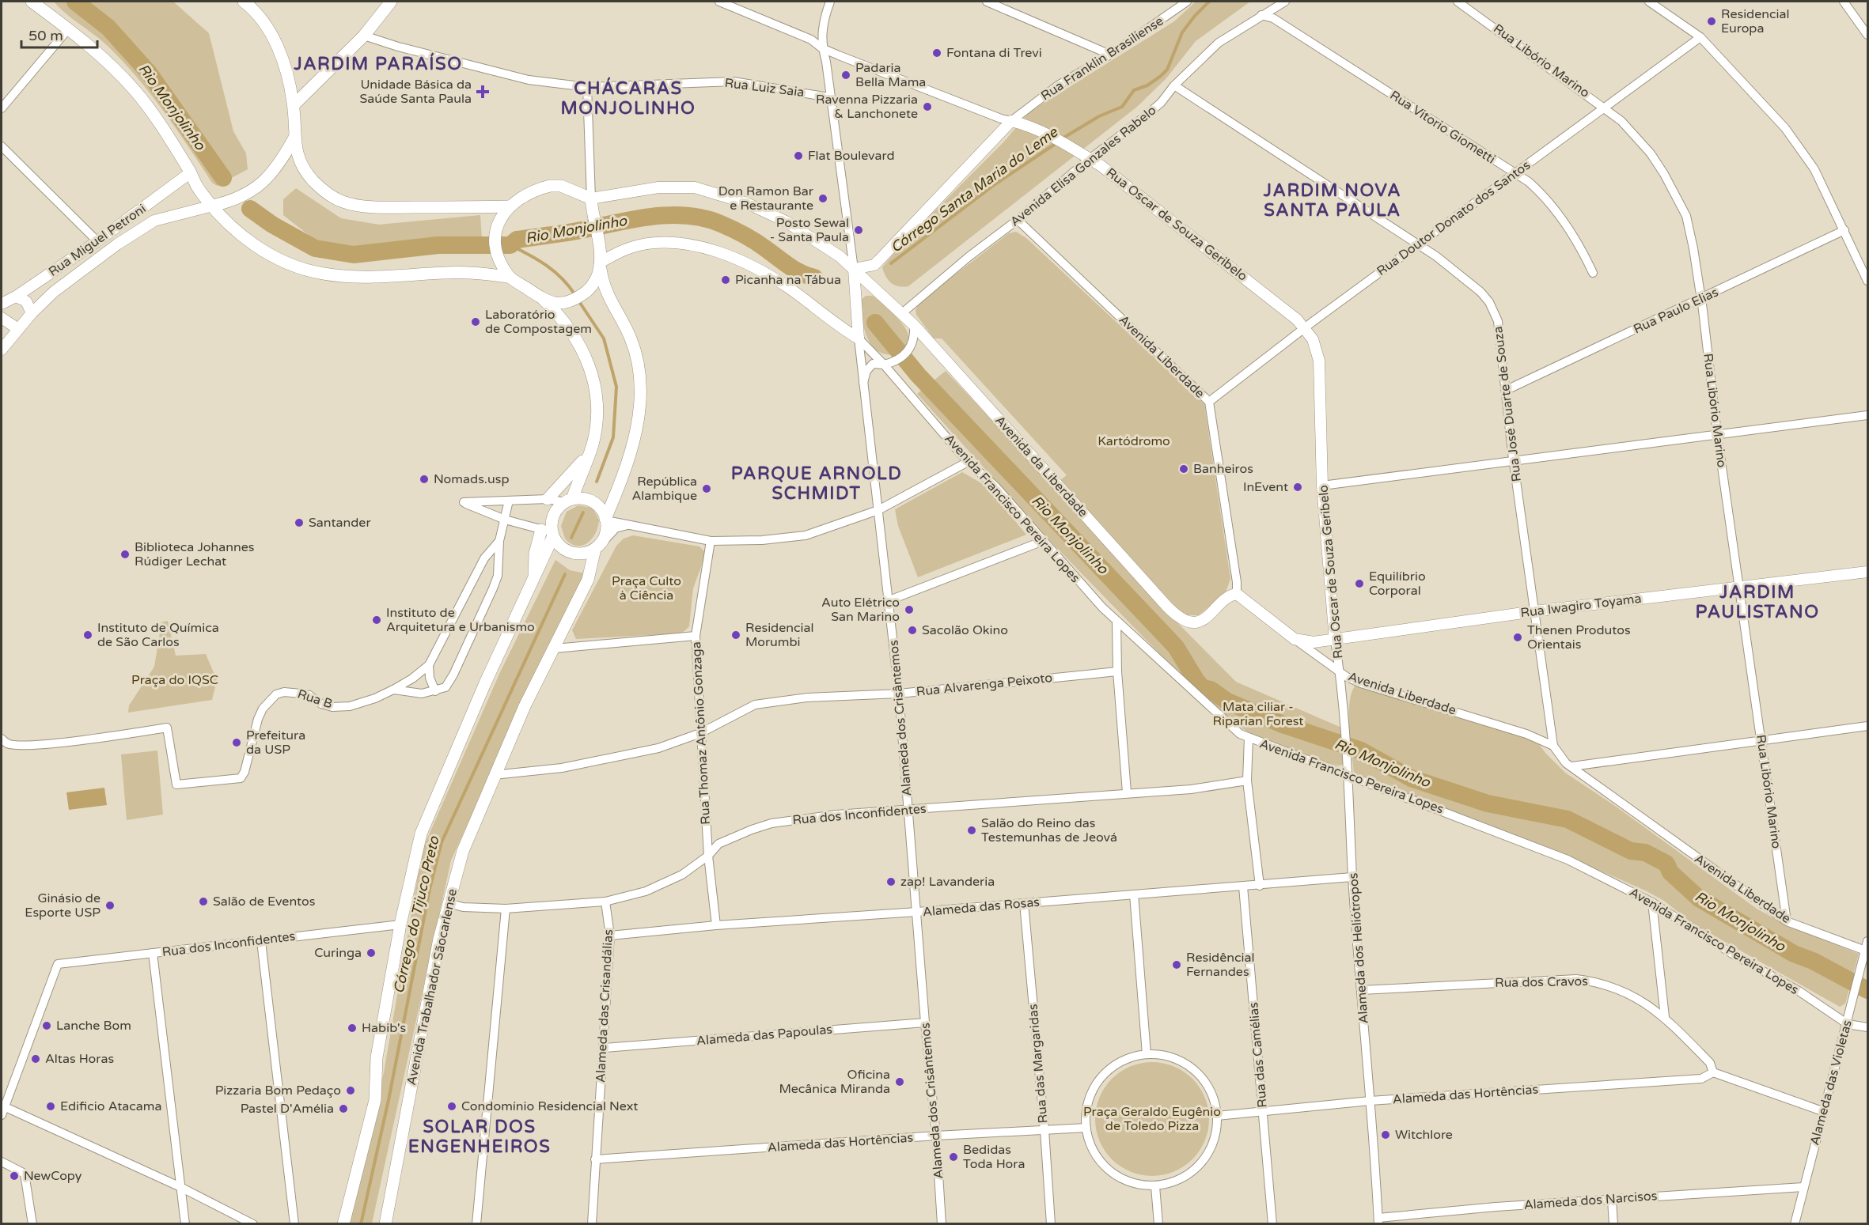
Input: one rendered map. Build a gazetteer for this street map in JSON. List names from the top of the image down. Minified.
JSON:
{"streets":{"main road":["Avenida Trabalhador Sãocarlense"],"street":["Rua Franklin Brasiliense","Rua Libório Marino","Rua Luiz Saia","Rua Vitorio Giometti","Avenida Elisa Gonzales Rabelo","Rua Doutor Donato dos Santos","Rua Oscar de Souza Geribelo","Rua Miguel Petroni","Rua Paulo Elias","Avenida Liberdade","Rua José Duarte de Souza","Avenida da Liberdade","Avenida Francisco Pereira Lopes","Rua Iwagiro Toyama","Rua Alvarenga Peixoto","Rua B","Alameda dos Crisântemos","Rua Thomaz Antônio Gonzaga","Rua dos Inconfidentes","Alameda das Rosas","Alameda dos Heliótropos","Rua dos Cravos","Alameda das Crisandálias","Alameda das Papoulas","Rua das Camélias","Rua das Margaridas","Alameda das Violetas","Alameda das Hortências","Alameda dos Narcisos"]},"crossings":[["Rua Franklin Brasiliense","Rua Oscar de Souza Geribelo"],["Rua Franklin Brasiliense","Avenida da Liberdade"],["Rua Libório Marino","Rua Doutor Donato dos Santos"],["Rua Libório Marino","Rua Paulo Elias"],["Rua Libório Marino","Avenida Liberdade"],["Rua Libório Marino","Rua Iwagiro Toyama"],["Rua Vitorio Giometti","Avenida Elisa Gonzales Rabelo"],["Rua Vitorio Giometti","Rua Doutor Donato dos Santos"],["Avenida Elisa Gonzales Rabelo","Rua Oscar de Souza Geribelo"],["Avenida Elisa Gonzales Rabelo","Avenida Liberdade"],["Avenida Elisa Gonzales Rabelo","Rua José Duarte de Souza"],["Avenida Elisa Gonzales Rabelo","Avenida da Liberdade"],["Rua Doutor Donato dos Santos","Rua Oscar de Souza Geribelo"],["Rua Doutor Donato dos Santos","Avenida Liberdade"],["Rua Doutor Donato dos Santos","Rua José Duarte de Souza"],["Rua Oscar de Souza Geribelo","Avenida Liberdade"],["Rua Oscar de Souza Geribelo","Rua Iwagiro Toyama"],["Rua Oscar de Souza Geribelo","Alameda dos Heliótropos"],["Rua Paulo Elias","Rua José Duarte de Souza"],["Avenida Liberdade","Rua José Duarte de Souza"],["Avenida Liberdade","Avenida da Liberdade"],["Avenida Liberdade","Rua Iwagiro Toyama"],["Avenida Liberdade","Alameda dos Heliótropos"],["Avenida Liberdade","Alameda das Violetas"],["Rua José Duarte de Souza","Rua Iwagiro Toyama"],["Avenida Francisco Pereira Lopes","Alameda dos Crisântemos"],["Avenida Francisco Pereira Lopes","Alameda dos Heliótropos"],["Avenida Francisco Pereira Lopes","Alameda das Violetas"],["Rua Alvarenga Peixoto","Alameda dos Crisântemos"],["Rua Alvarenga Peixoto","Rua Thomaz Antônio Gonzaga"],["Rua Alvarenga Peixoto","Avenida Trabalhador Sãocarlense"],["Alameda dos Crisântemos","Rua dos Inconfidentes"],["Alameda dos Crisântemos","Alameda das Rosas"],["Alameda dos Crisântemos","Alameda das Papoulas"],["Alameda dos Crisântemos","Alameda das Hortências"],["Rua Thomaz Antônio Gonzaga","Rua dos Inconfidentes"],["Rua Thomaz Antônio Gonzaga","Alameda das Rosas"],["Rua dos Inconfidentes","Avenida Trabalhador Sãocarlense"],["Rua dos Inconfidentes","Alameda das Crisandálias"],["Alameda das Rosas","Alameda dos Heliótropos"],["Alameda das Rosas","Alameda das Crisandálias"],["Alameda das Rosas","Rua das Camélias"],["Alameda das Rosas","Rua das Margaridas"],["Alameda dos Heliótropos","Rua dos Cravos"],["Alameda dos Heliótropos","Alameda das Hortências"],["Alameda dos Heliótropos","Alameda dos Narcisos"],["Rua dos Cravos","Alameda das Hortências"],["Alameda das Crisandálias","Alameda das Papoulas"],["Alameda das Crisandálias","Alameda das Hortências"],["Rua das Camélias","Alameda das Hortências"],["Rua das Margaridas","Alameda das Hortências"],["Alameda das Violetas","Alameda dos Narcisos"]],"districts":["JARDIM PARAÍSO","CHÁCARAS MONJOLINHO","JARDIM NOVA SANTA PAULA","PARQUE ARNOLD SCHMIDT","JARDIM PAULISTANO","SOLAR DOS ENGENHEIROS"],"water":["Rio Monjolinho","Córrego Santa Maria do Leme","Córrego do Tijuco Preto"],"parks":["Kartódromo","Praça Culto à Ciência","Praça do IQSC","Mata ciliar - Riparian Forest","Praça Geraldo Eugênio de Toledo Pizza"],"places":{"other":["Residencial Europa","Fontana di Trevi","Padaria Bella Mama","Ravenna Pizzaria & Lanchonete","Flat Boulevard","Don Ramon Bar e Restaurante","Posto Sewal - Santa Paula","Picanha na Tábua","Laboratório de Compostagem","Banheiros","Nomads.usp","InEvent","República Alambique","Santander","Biblioteca Johannes Rúdiger Lechat","Equilíbrio Corporal","Auto Elétrico San Marino","Instituto de Arquitetura e Urbanismo","Sacolão Okino","Instituto de Química de São Carlos","Residencial Morumbi","Thenen Produtos Orientais","Prefeitura da USP","Salão do Reino das Testemunhas de Jeová","zap! Lavanderia","Salão de Eventos","Ginásio de Esporte USP","Curinga","Residêncial Fernandes","Lanche Bom","Habib's","Altas Horas","Oficina Mecânica Miranda","Pizzaria Bom Pedaço","Edificio Atacama","Condomínio Residencial Next","Pastel D'Amélia","Witchlore","Bedidas Toda Hora","NewCopy"],"health":["Unidade Básica da Saúde Santa Paula"]},"scale_bar":"50 m"}
